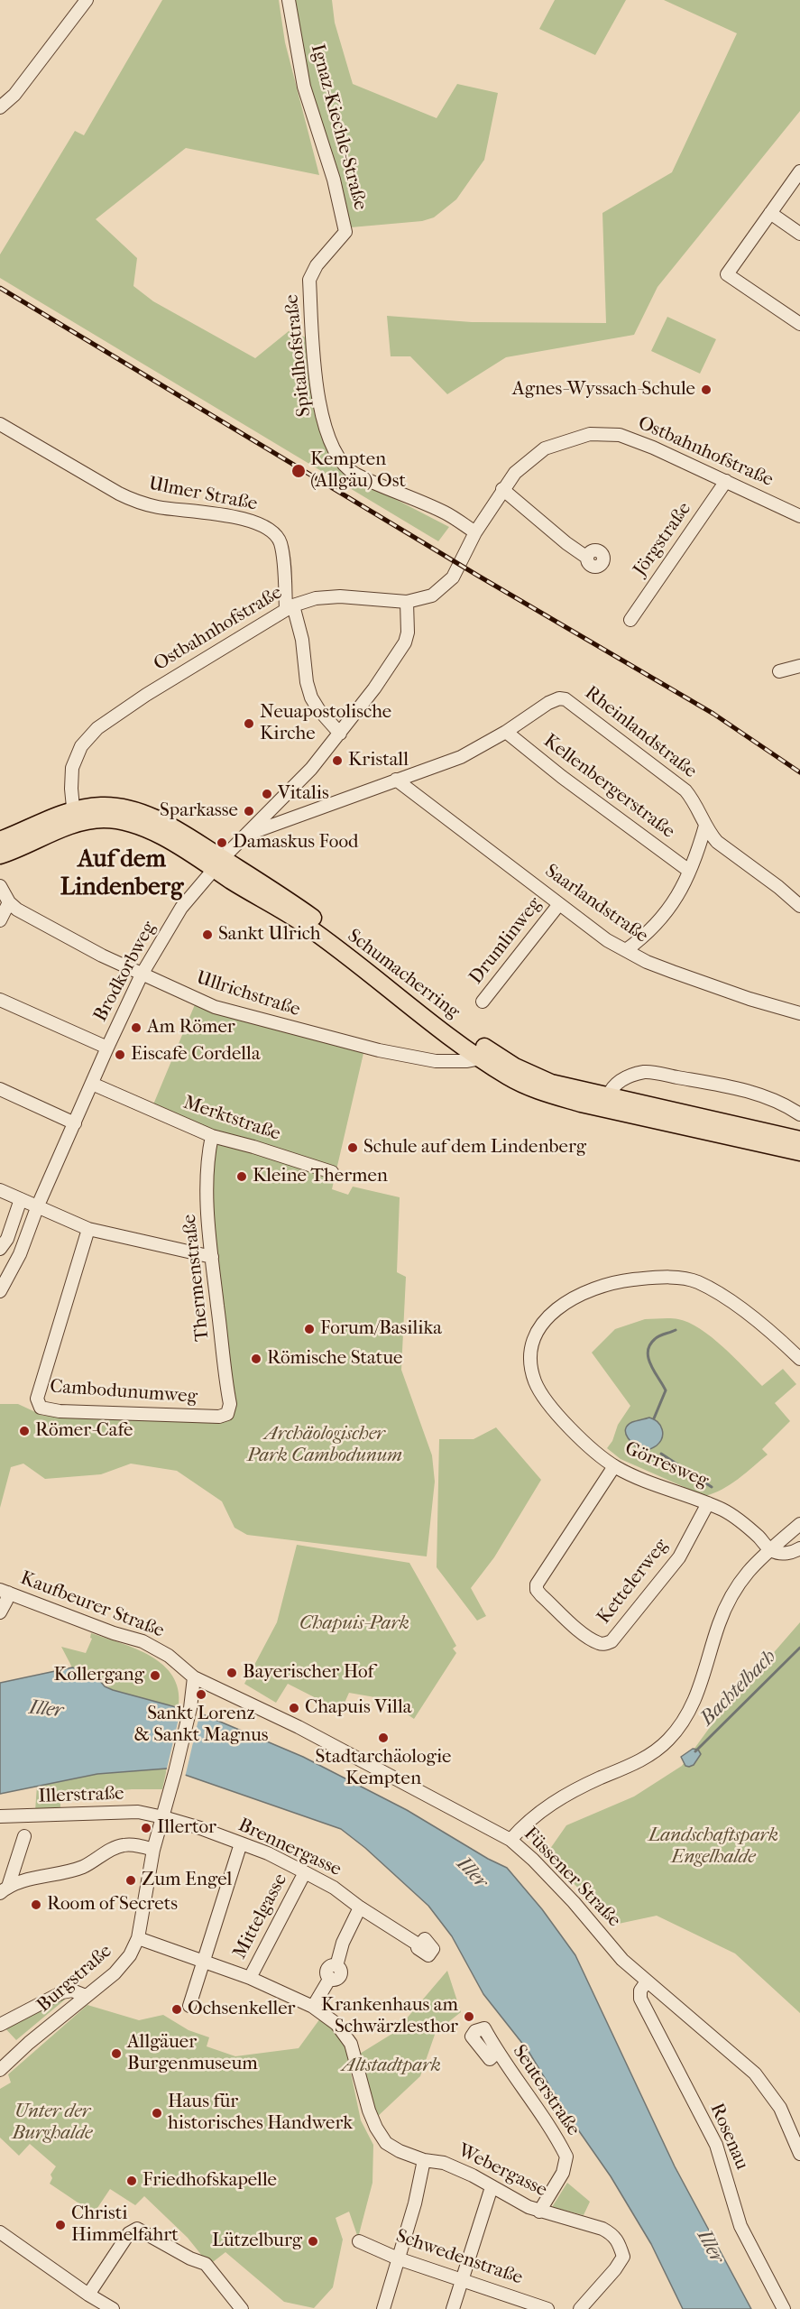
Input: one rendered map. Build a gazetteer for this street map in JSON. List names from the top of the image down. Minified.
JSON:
{"streets":{"main road":["Schumacherring"],"street":["Ignaz-Kiechle-Straße","Spitalhofstraße","Ostbahnhofstraße","Ulmer Straße","Jörgstraße","Rheinlandstraße","Kellenbergerstraße","Saarlandstraße","Drumlinweg","Brodkorbweg","Ullrichstraße","Merktstraße","Thermenstraße","Cambodunumweg","Görresweg","Kettelerweg","Kaufbeurer Straße","Illerstraße","Brennergasse","Füssener Straße","Mittelgasse","Burgstraße","Seuterstraße","Rosenau","Webergasse","Schwedenstraße"]},"crossings":[["Ignaz-Kiechle-Straße","Spitalhofstraße"],["Spitalhofstraße","Ostbahnhofstraße"],["Ostbahnhofstraße","Ulmer Straße"],["Ostbahnhofstraße","Jörgstraße"],["Ostbahnhofstraße","Brodkorbweg"],["Ostbahnhofstraße","Schumacherring"],["Ulmer Straße","Brodkorbweg"],["Rheinlandstraße","Kellenbergerstraße"],["Rheinlandstraße","Saarlandstraße"],["Rheinlandstraße","Brodkorbweg"],["Saarlandstraße","Drumlinweg"],["Brodkorbweg","Schumacherring"],["Brodkorbweg","Ullrichstraße"],["Brodkorbweg","Merktstraße"],["Schumacherring","Ullrichstraße"],["Merktstraße","Thermenstraße"],["Thermenstraße","Cambodunumweg"],["Görresweg","Kettelerweg"],["Kaufbeurer Straße","Füssener Straße"],["Kaufbeurer Straße","Burgstraße"],["Illerstraße","Brennergasse"],["Illerstraße","Burgstraße"],["Brennergasse","Mittelgasse"],["Brennergasse","Burgstraße"],["Füssener Straße","Burgstraße"],["Füssener Straße","Rosenau"],["Mittelgasse","Webergasse"],["Burgstraße","Webergasse"],["Seuterstraße","Webergasse"]],"districts":["Auf dem Lindenberg"],"water":["Bachtelbach","Iller"],"parks":["Archäologischer Park Cambodunum","Chapuis-Park","Landschaftspark Engelhalde","Altstadtpark","Unter der Burghalde"],"places":["Agnes-Wyssach-Schule","Kempten (Allgäu) Ost","Neuapostolische Kirche","Kristall","Vitalis","Sparkasse","Damaskus Food","Sankt Ulrich","Am Römer","Eiscafe Cordella","Schule auf dem Lindenberg","Kleine Thermen","Forum/Basilika","Römische Statue","Römer-Cafe","Bayerischer Hof","Kollergang","Sankt Lorenz & Sankt Magnus","Chapuis Villa","Stadtarchäologie Kempten","Illertor","Zum Engel","Room of Secrets","Ochsenkeller","Krankenhaus am Schwärzlesthor","Allgäuer Burgenmuseum","Haus für historisches Handwerk","Friedhofskapelle","Christi Himmelfahrt","Lützelburg"]}
